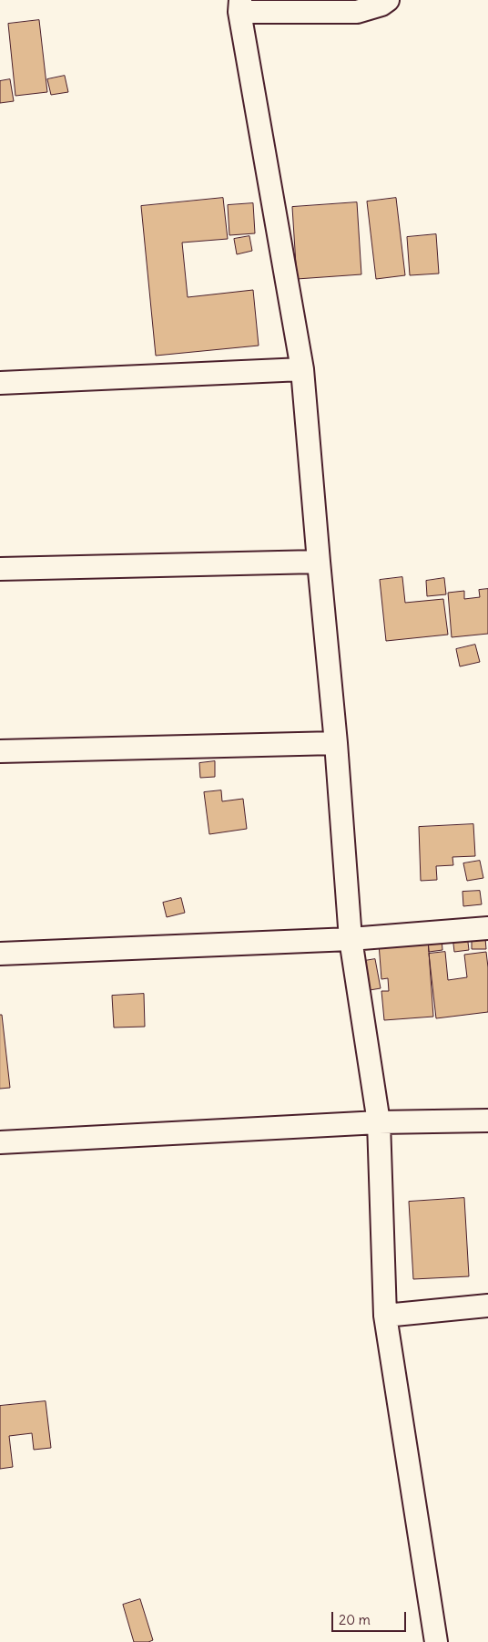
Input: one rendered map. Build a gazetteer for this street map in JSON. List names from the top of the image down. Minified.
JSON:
{"scale_bar":"20 m"}
